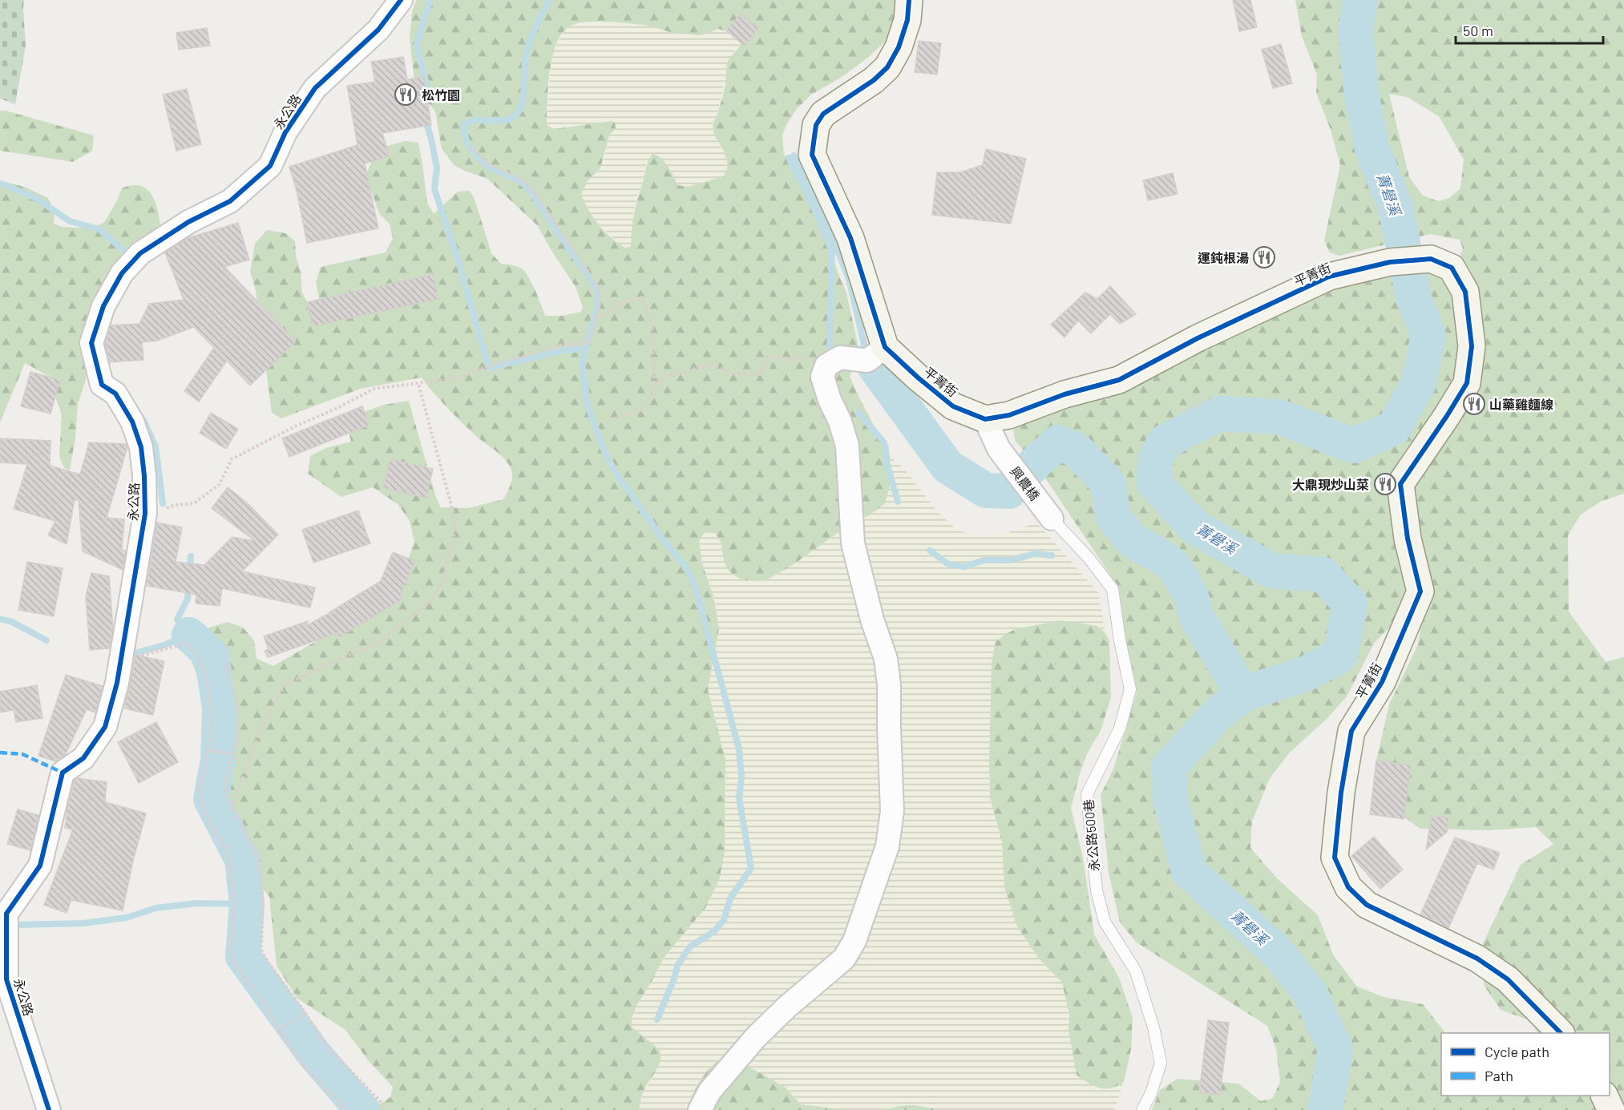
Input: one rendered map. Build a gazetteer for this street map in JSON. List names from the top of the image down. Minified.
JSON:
{"streets":{"street":["永公路","平菁街","興農橋"],"lane":["永公路500巷"]},"crossings":[["平菁街","興農橋"],["興農橋","永公路500巷"]],"water":["菁礐溪"],"places":{"restaurant":["松竹園","運鈍根湯","山藥雞麵線","大鼎現炒山菜"]},"legend":["Cycle path","Path"],"scale_bar":"50 m"}
